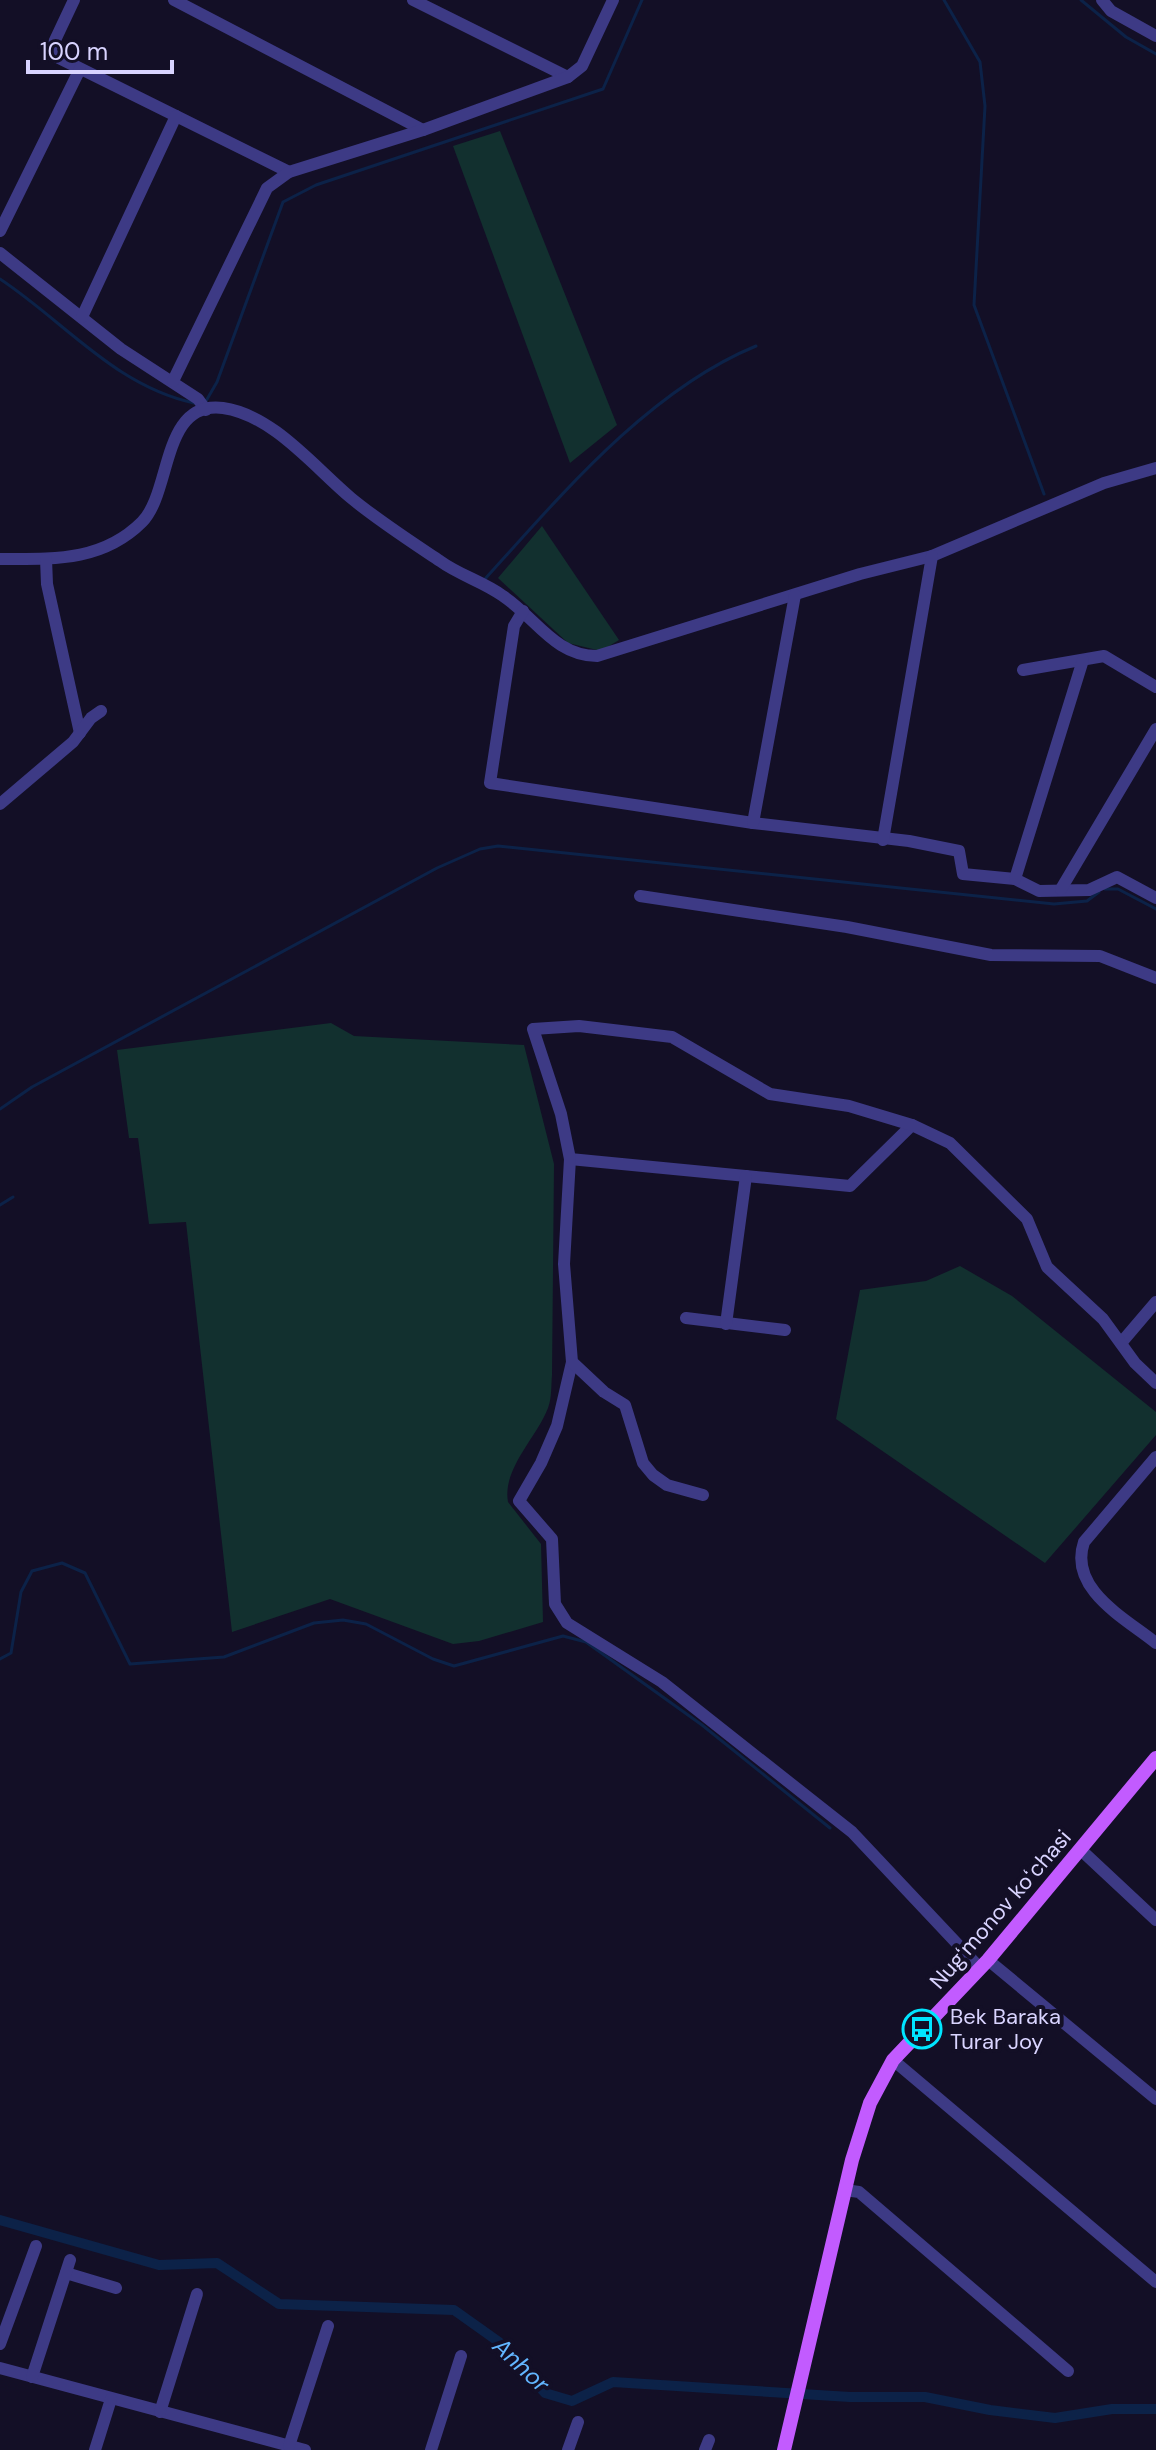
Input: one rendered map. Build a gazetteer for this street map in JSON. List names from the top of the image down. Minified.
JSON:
{"streets":{"main road":["Nugʻmonov koʻchasi"]},"water":["Anhor"],"places":{"bus stop":["Bek Baraka Turar Joy"]},"scale_bar":"100 m"}
